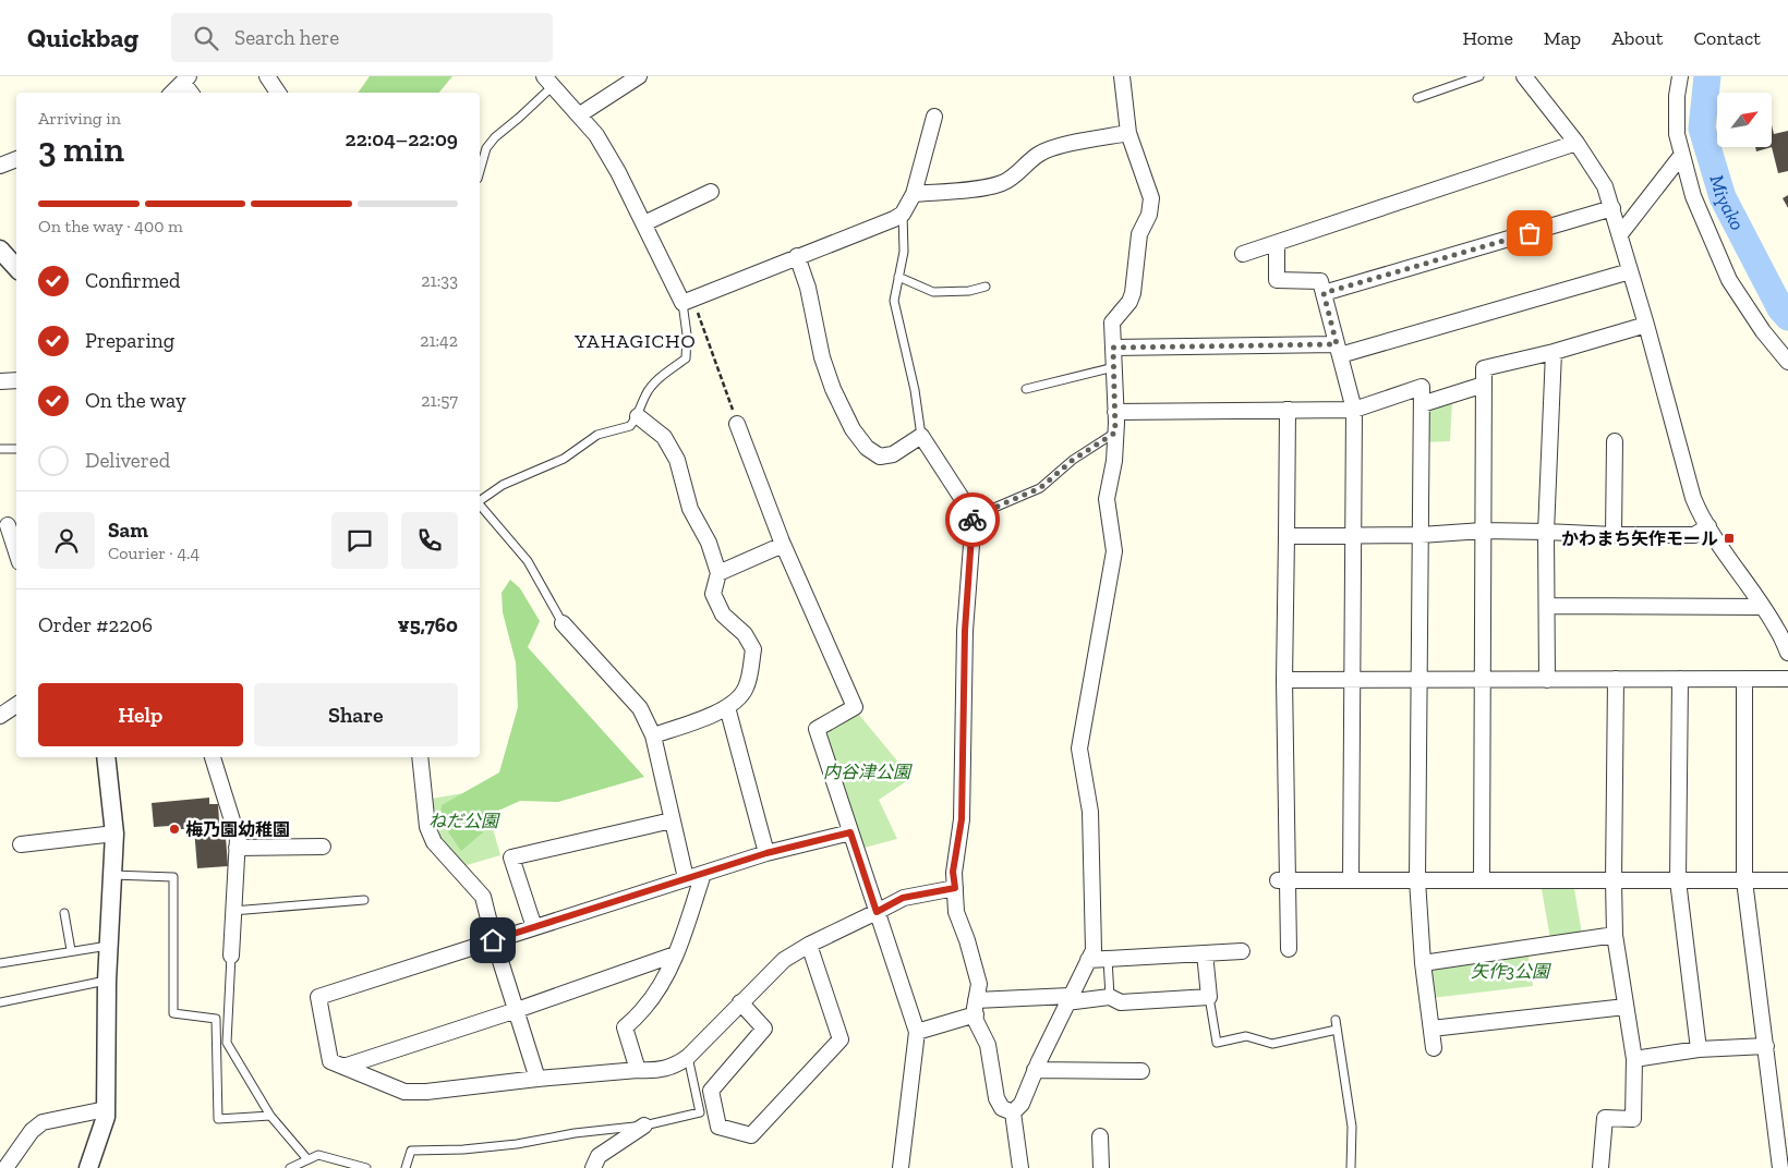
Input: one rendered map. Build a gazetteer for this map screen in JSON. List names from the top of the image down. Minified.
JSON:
{"districts":["YAHAGICHO"],"water":["Miyako"],"parks":["内谷津公園","ねだ公園","矢作3公園"],"places":{"transit":["かわまち矢作モール"],"other":["梅乃園幼稚園"]},"north":"top right","page":{"header":"Quickbag","search":"Search here","nav":["Home","Map","About","Contact"],"heading":["3 min","Arriving in","22:04–22:09"],"panel":["Sam","Courier · 4.4","Order #2206","¥5,760"],"bar":"On the way · 400 m","list":[["Confirmed","21:33"],["Preparing","21:42"],["On the way","21:57"],"Delivered"],"buttons":["Help","Share"]}}
